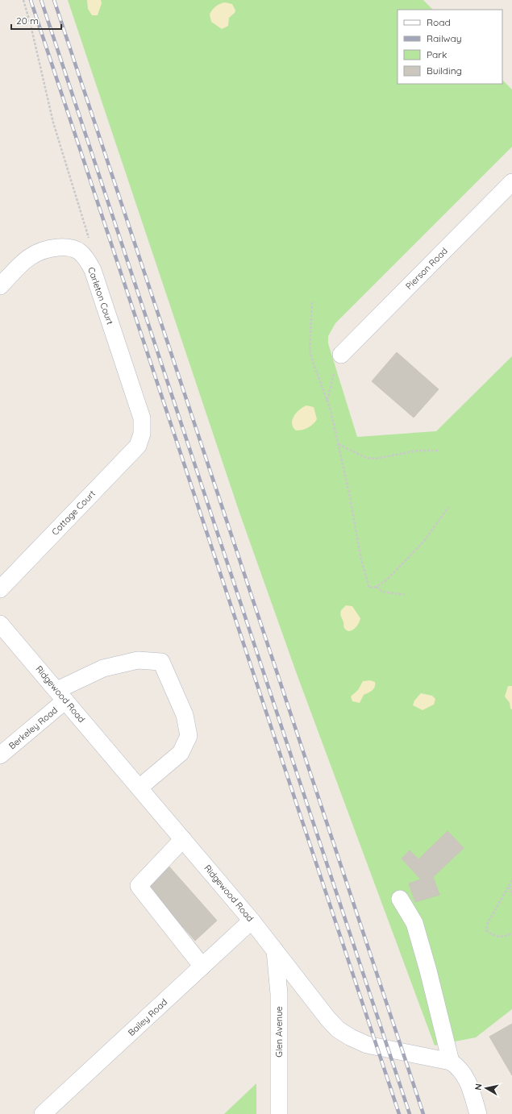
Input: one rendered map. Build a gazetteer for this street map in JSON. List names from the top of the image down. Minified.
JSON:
{"streets":{"street":["Pierson Road","Carleton Court","Cottage Court","Ridgewood Road","Berkeley Road","Bailey Road","Glen Avenue"]},"crossings":[["Carleton Court","Cottage Court"],["Ridgewood Road","Berkeley Road"],["Ridgewood Road","Bailey Road"],["Ridgewood Road","Glen Avenue"]],"legend":["Road","Railway","Park","Building"],"scale_bar":"20 m","north":"left"}
